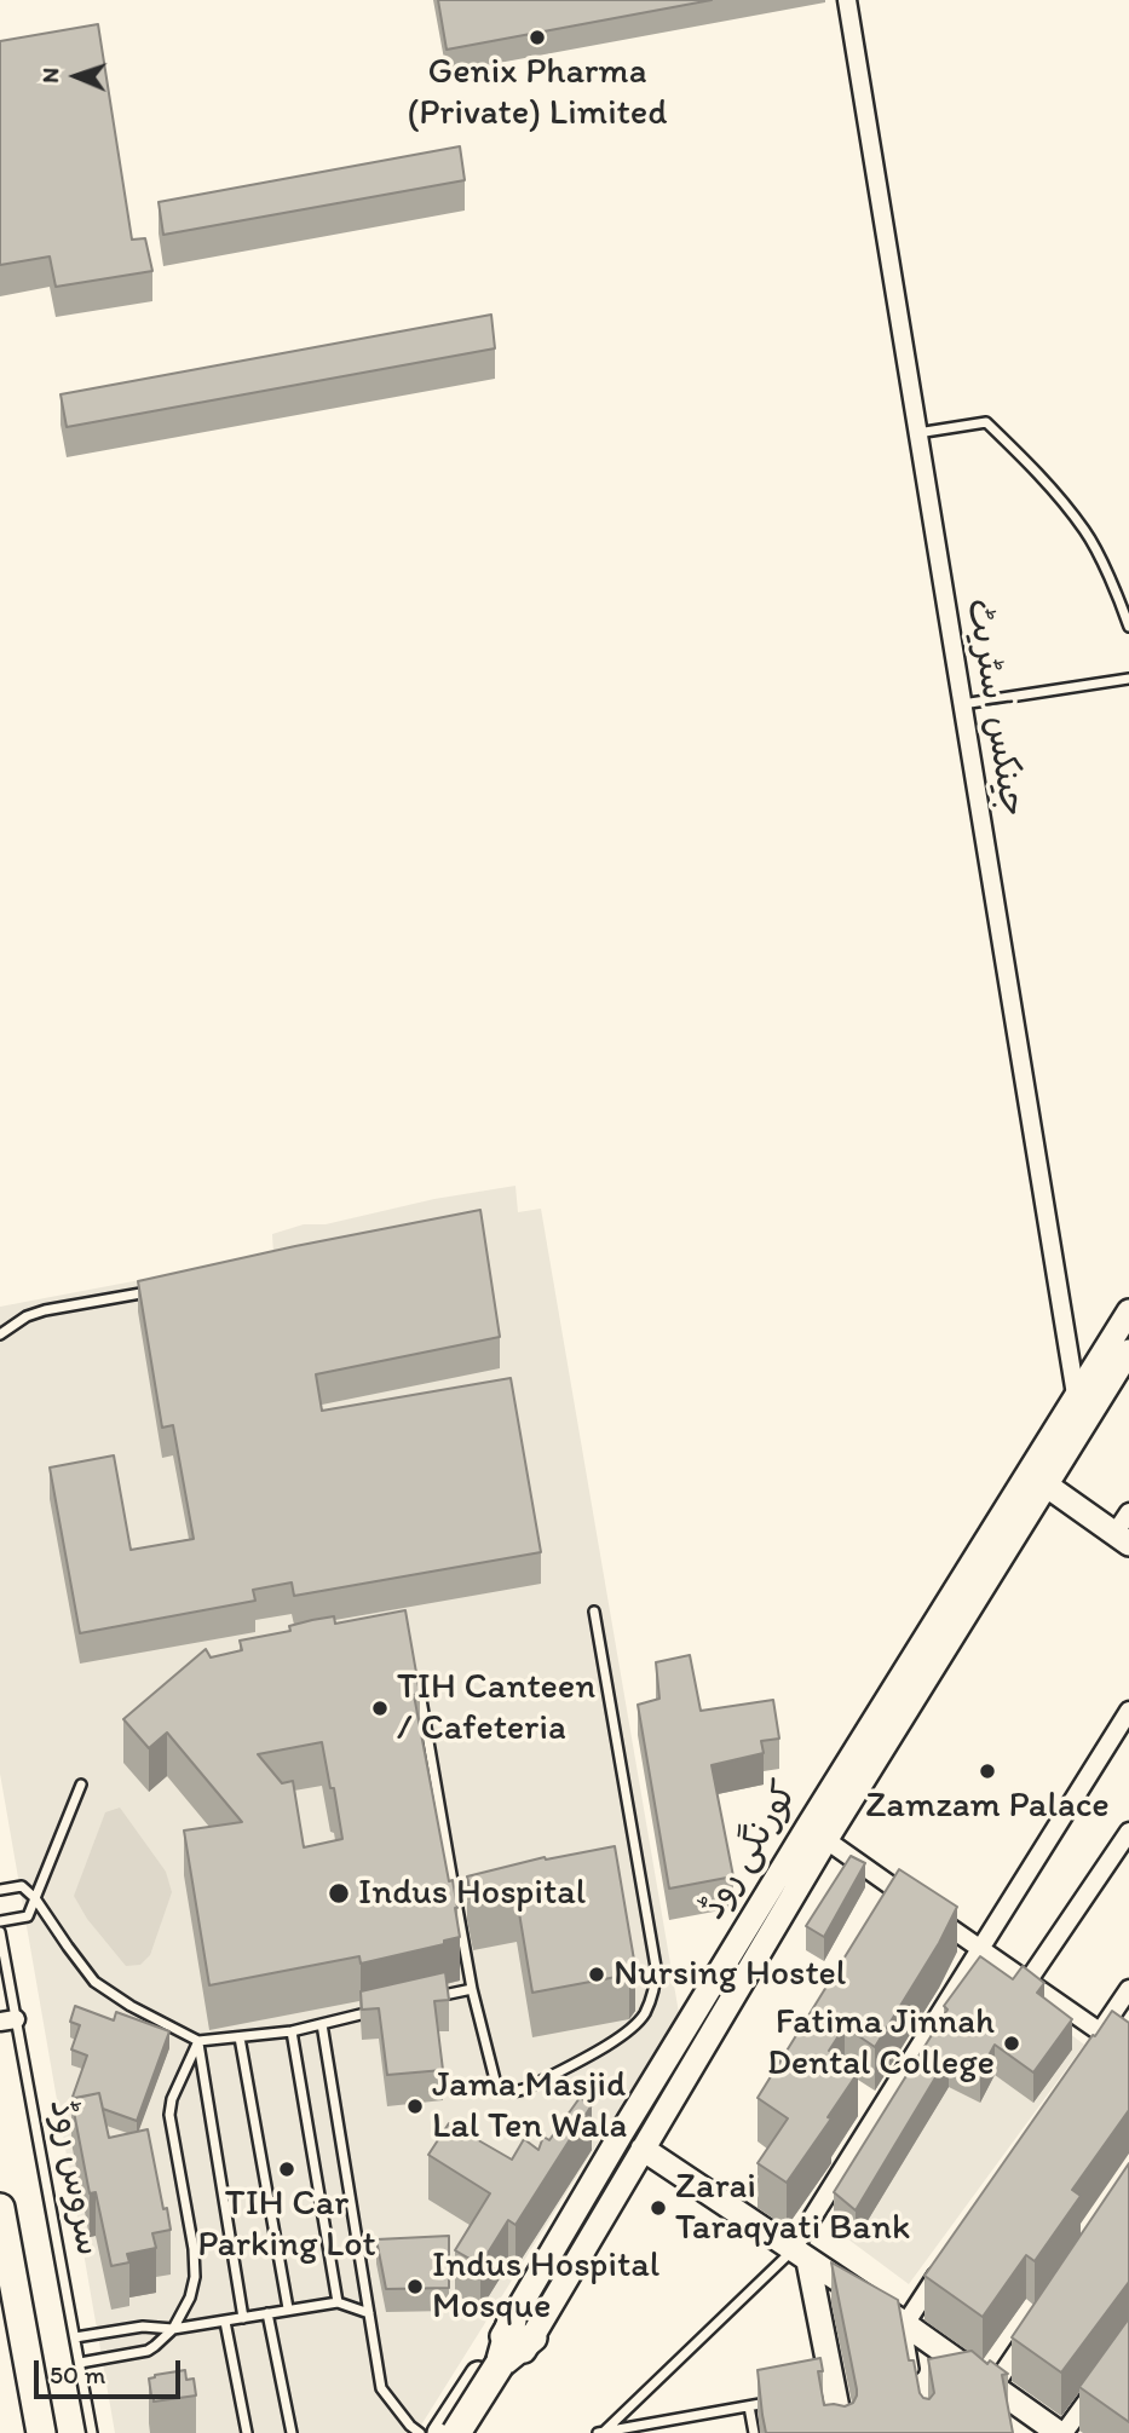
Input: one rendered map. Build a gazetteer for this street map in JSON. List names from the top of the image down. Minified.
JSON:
{"streets":{"main road":["کورنگی روڈ"],"street":["جینکس اسٹریٹ"],"lane":["سروس روڈ"]},"crossings":[["جینکس اسٹریٹ","کورنگی روڈ"]],"places":["Genix Pharma (Private) Limited","TIH Canteen / Cafeteria","Zamzam Palace","Indus Hospital","Nursing Hostel","Fatima Jinnah Dental College","Jama Masjid Lal Ten Wala","TIH Car Parking Lot","Zarai Taraqyati Bank","Indus Hospital Mosque"],"scale_bar":"50 m","north":"left"}
